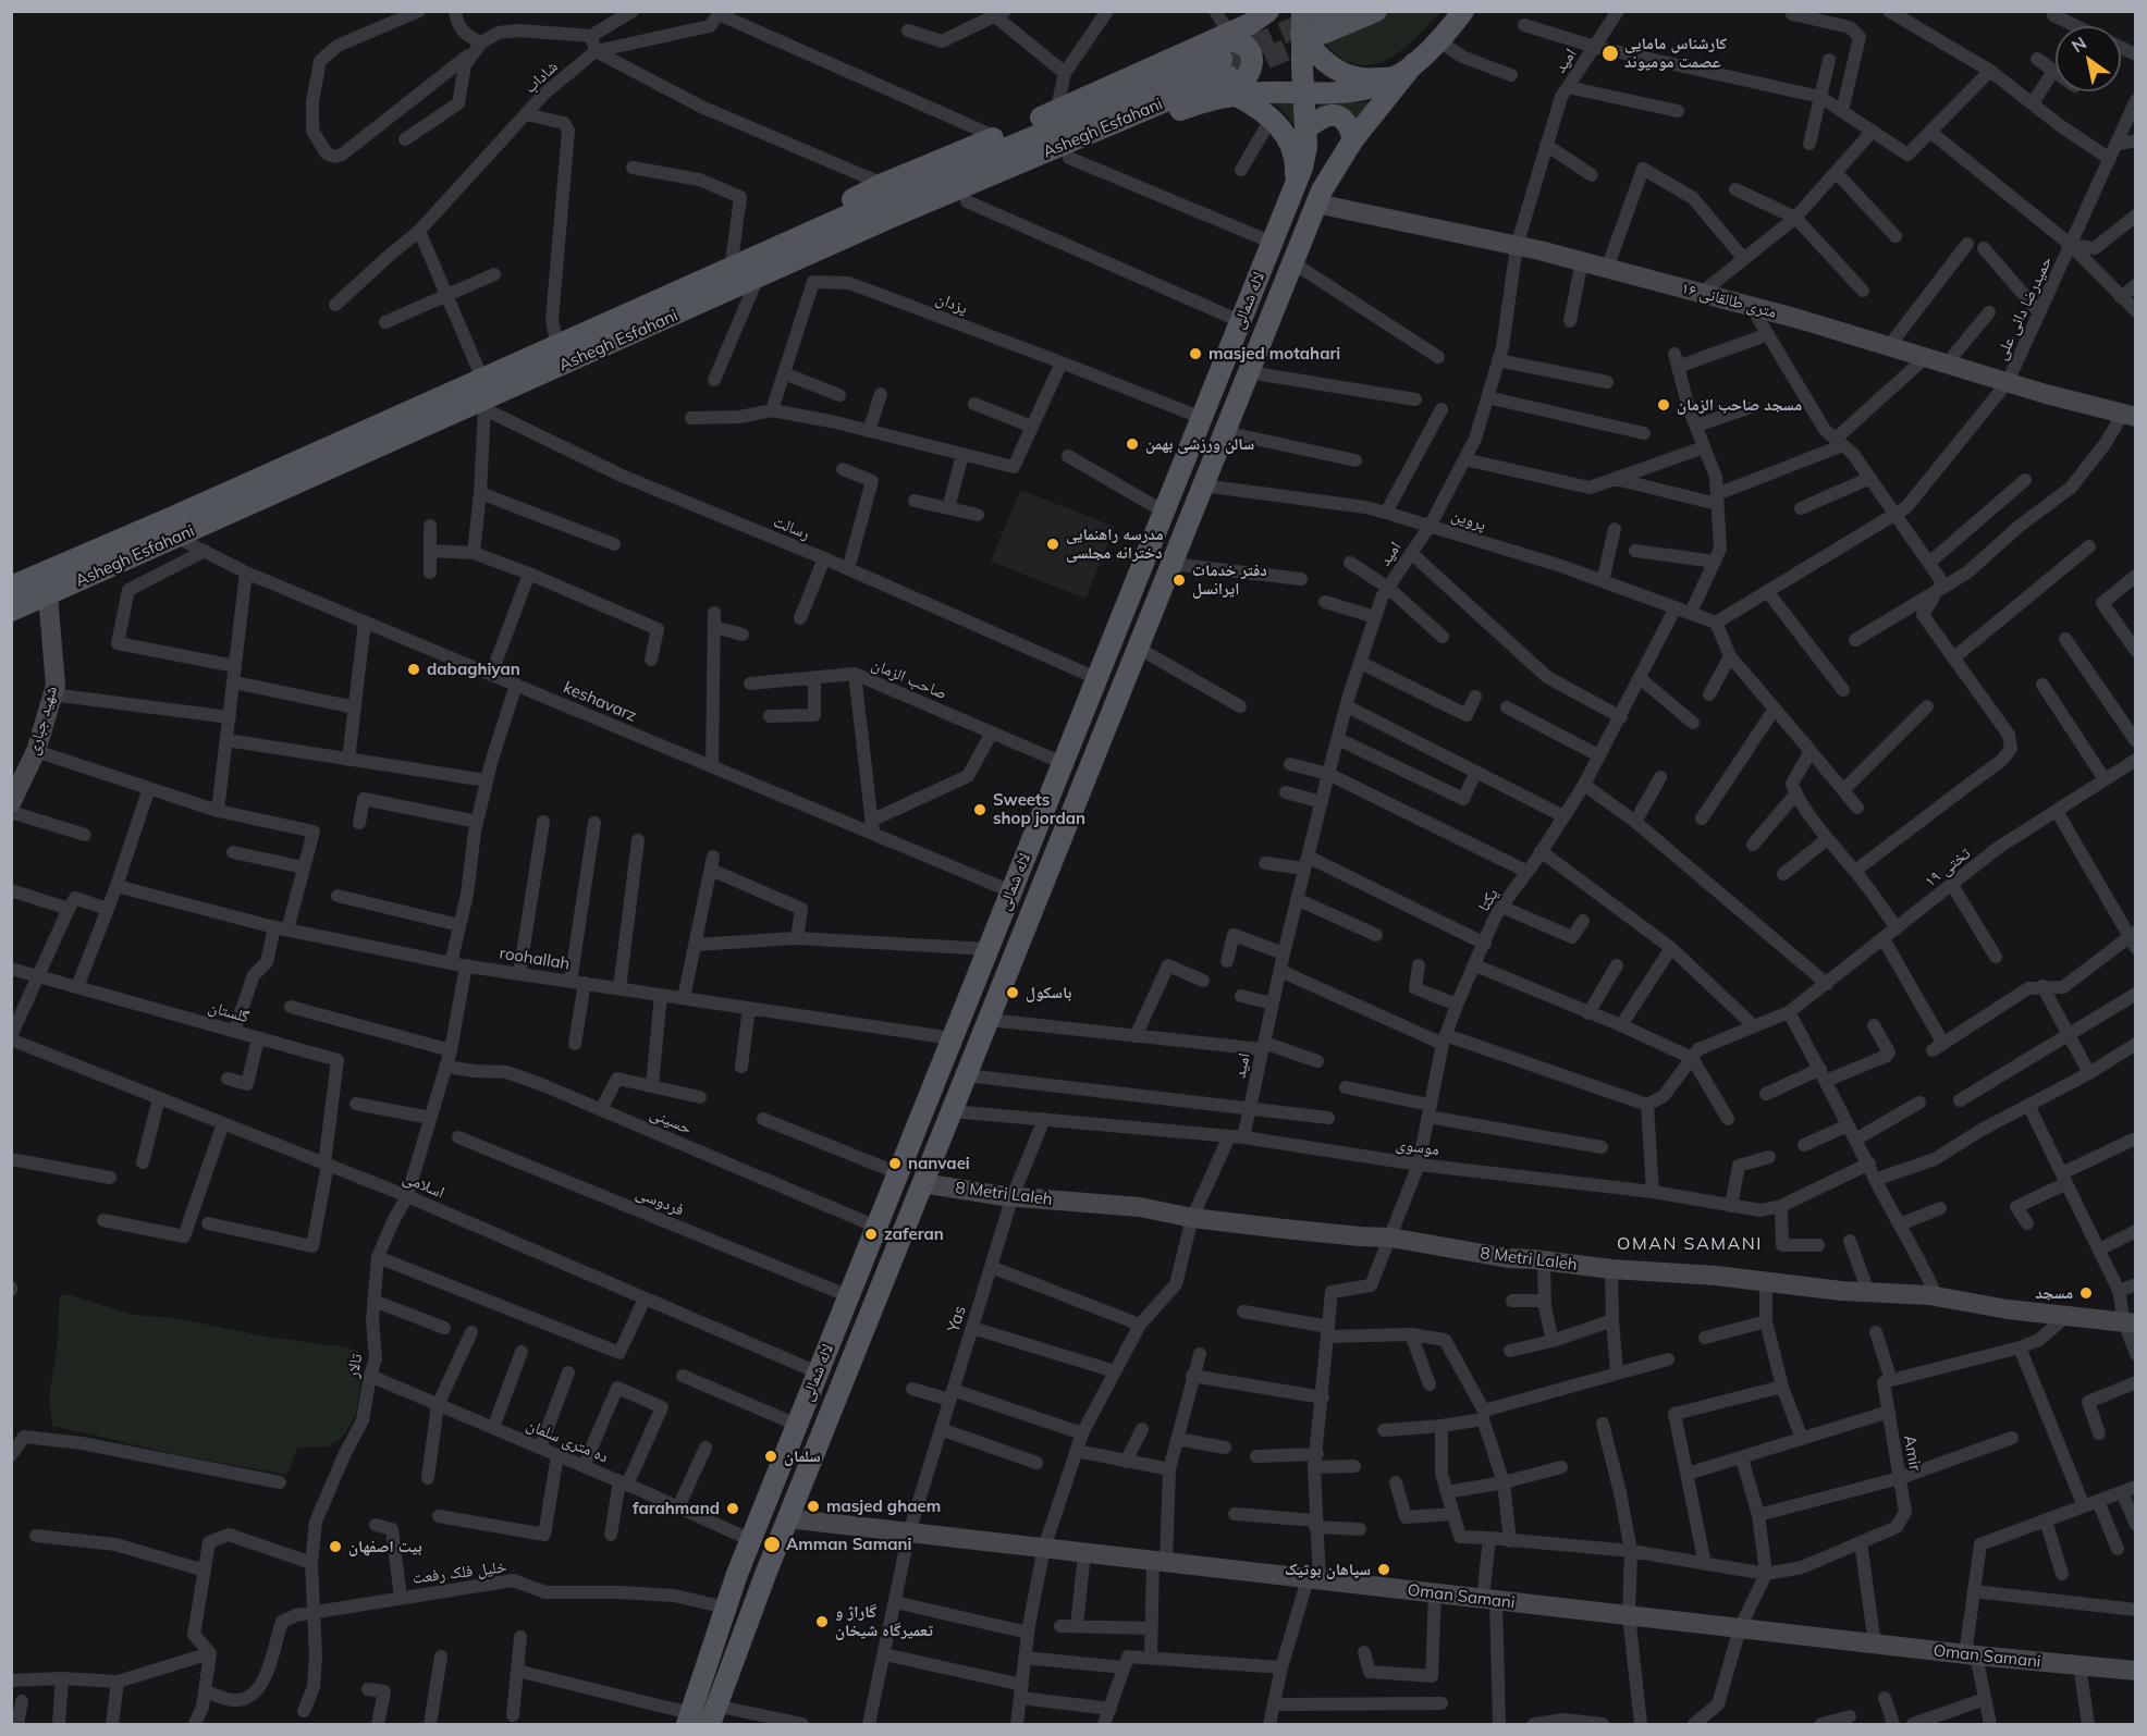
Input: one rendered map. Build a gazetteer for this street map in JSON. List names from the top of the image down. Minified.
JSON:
{"streets":{"main road":["Ashegh Esfahani","لاله شمالی"],"street":["امید","شاداب","۱۶ متری طالقانی","یزدان","حمیدرضا دائی علی","پروین","رسالت","صاحب الزمان","keshavarz","شهید جباری","تختی ۱۹","یکتا","roohallah","گلستان","حسینی","موسوی","اسلامی","8 Metri Laleh","فردوسی","Yas","تالار","ده متری سلمان","Amir","خلیل فلک رفعت","Oman Samani"]},"crossings":[["امید","۱۶ متری طالقانی"],["امید","پروین"],["امید","موسوی"],["Ashegh Esfahani","رسالت"],["Ashegh Esfahani","keshavarz"],["Ashegh Esfahani","شهید جباری"],["لاله شمالی","۱۶ متری طالقانی"],["لاله شمالی","یزدان"],["لاله شمالی","پروین"],["لاله شمالی","رسالت"],["لاله شمالی","صاحب الزمان"],["لاله شمالی","keshavarz"],["لاله شمالی","roohallah"],["لاله شمالی","حسینی"],["لاله شمالی","موسوی"],["لاله شمالی","اسلامی"],["لاله شمالی","8 Metri Laleh"],["لاله شمالی","فردوسی"],["لاله شمالی","ده متری سلمان"],["لاله شمالی","خلیل فلک رفعت"],["لاله شمالی","Oman Samani"],["۱۶ متری طالقانی","حمیدرضا دائی علی"],["پروین","یکتا"],["صاحب الزمان","keshavarz"],["یکتا","موسوی"],["یکتا","8 Metri Laleh"],["roohallah","تالار"],["گلستان","اسلامی"],["حسینی","تالار"],["موسوی","Yas"],["اسلامی","تالار"],["8 Metri Laleh","Yas"],["Yas","Oman Samani"],["تالار","ده متری سلمان"],["تالار","خلیل فلک رفعت"]],"districts":["OMAN SAMANI"],"places":["کارشناس مامایی عصمت مومیوند","masjed motahari","مسجد صاحب الزمان","سالن ورزشی بهمن","مدرسه راهنمایی دخترانه مجلسی","دفتر خدمات ایرانسل","dabaghiyan","Sweets shop jordan","باسکول","nanvaei","zaferan","مسجد","سلمان","masjed ghaem","farahmand","Amman Samani","بيت اصفهان","سپاهان بوتیک","گاراژ و تعمیرگاه شیخان"],"north":"top left"}
